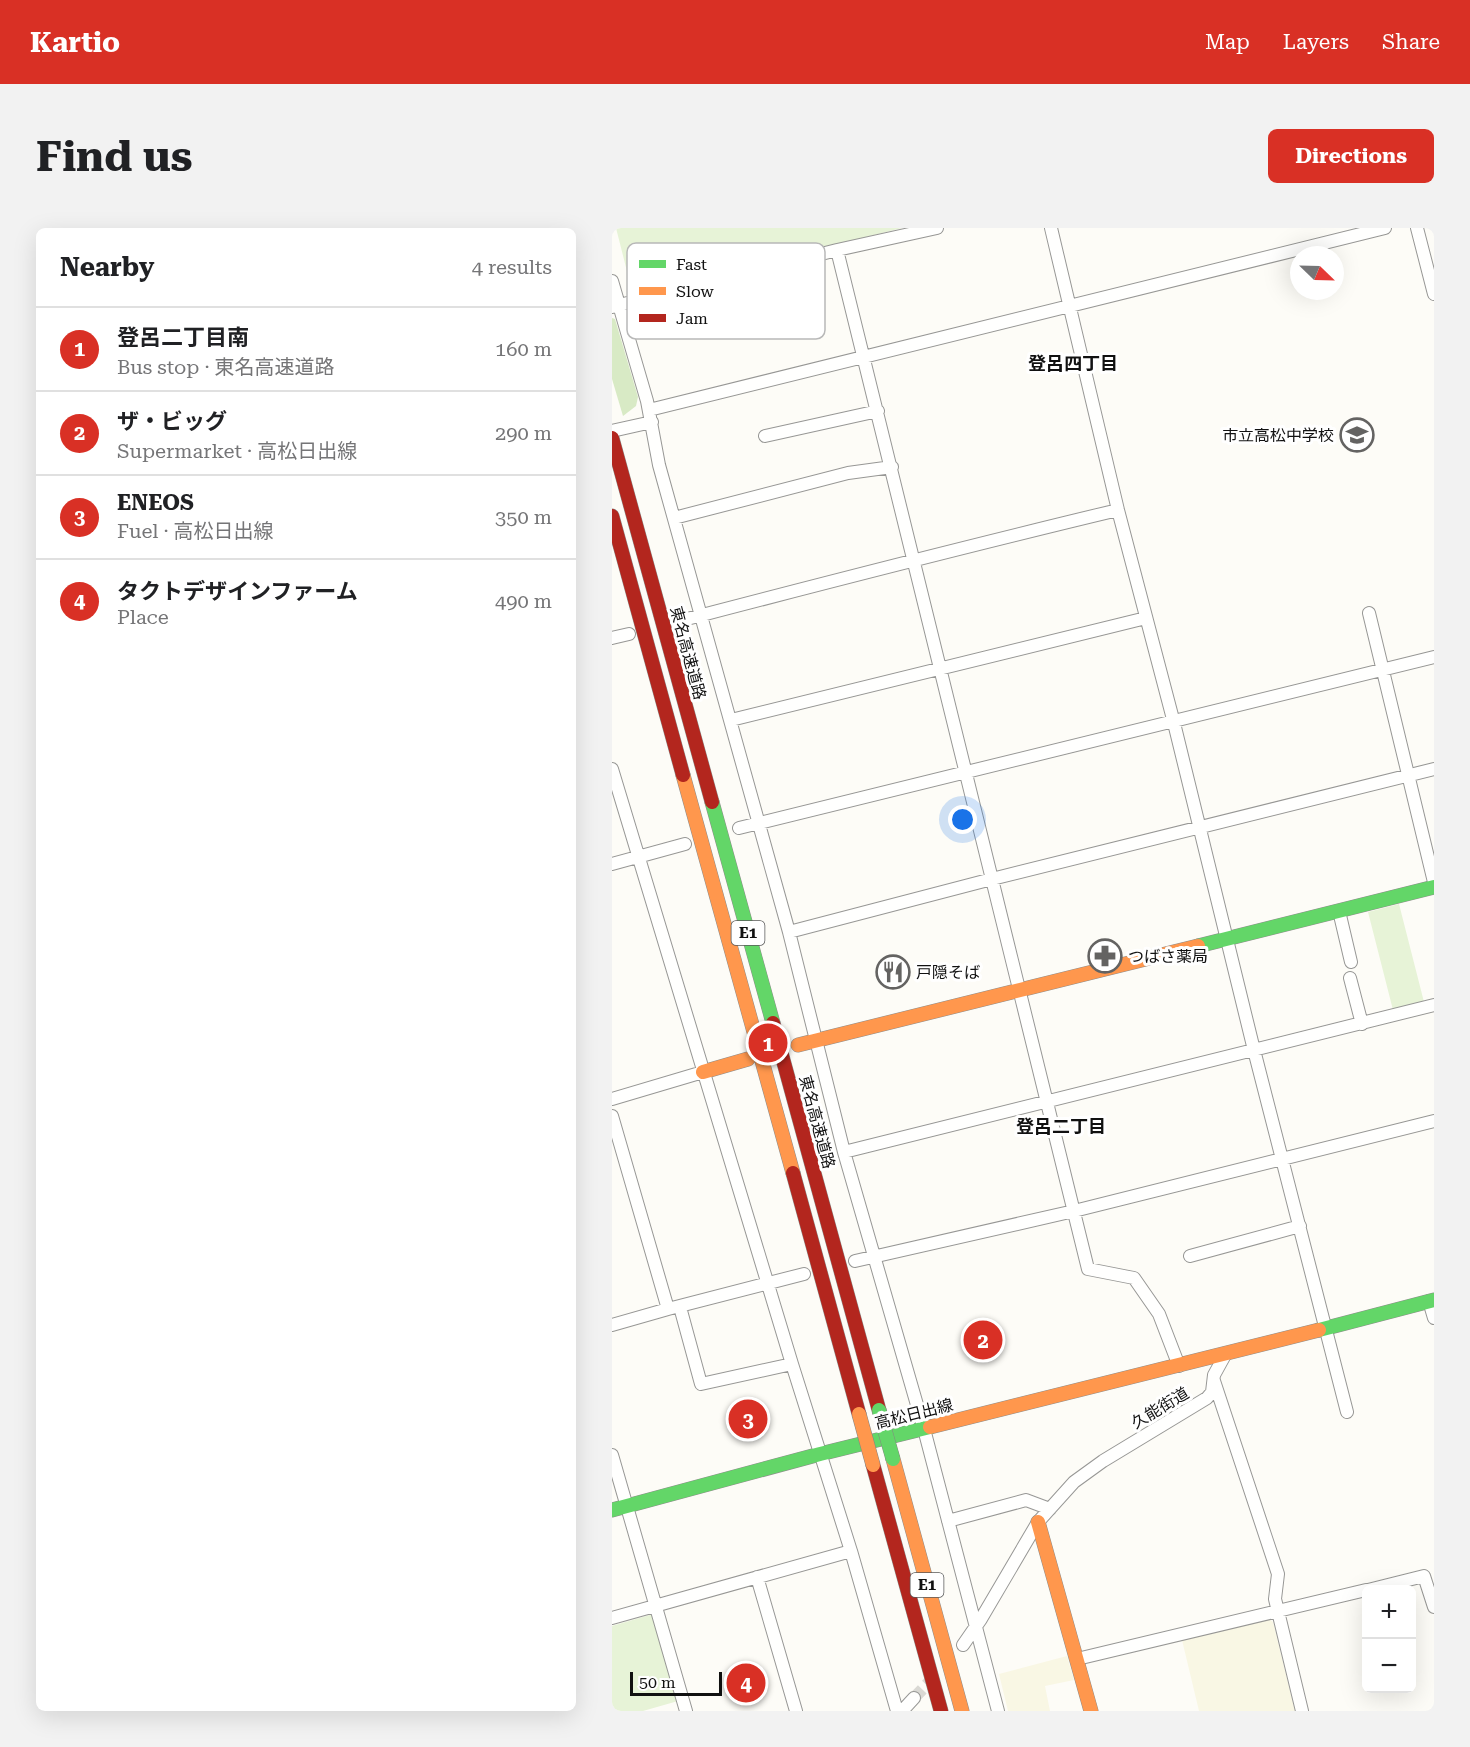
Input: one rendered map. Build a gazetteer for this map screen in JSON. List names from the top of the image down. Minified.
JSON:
{"streets":{"main road":["東名高速道路","E1","高松日出線"],"street":["久能街道"]},"crossings":[["久能街道","高松日出線"]],"districts":["登呂四丁目","登呂二丁目"],"places":{"school or university":["市立高松中学校"],"pharmacy":["つばさ薬局"],"restaurant":["戸隠そば"]},"legend":["Fast","Slow","Jam"],"scale_bar":"50 m","north":"bottom right","page":{"header":"Kartio","nav":["Map","Layers","Share"],"buttons":"Directions","title":"Find us","heading":["Nearby","4 results"],"list":[{"mark":"1","name":"登呂二丁目南","note":"Bus stop · 東名高速道路","value":"160 m"},{"mark":"2","name":"ザ・ビッグ","note":"Supermarket · 高松日出線","value":"290 m"},{"mark":"3","name":"ENEOS","note":"Fuel · 高松日出線","value":"350 m"},{"mark":"4","name":"タクトデザインファーム","note":"Place","value":"490 m"}],"pins":["1","2","3","4"],"map_buttons":["+","−"],"scale":"50 m"}}
